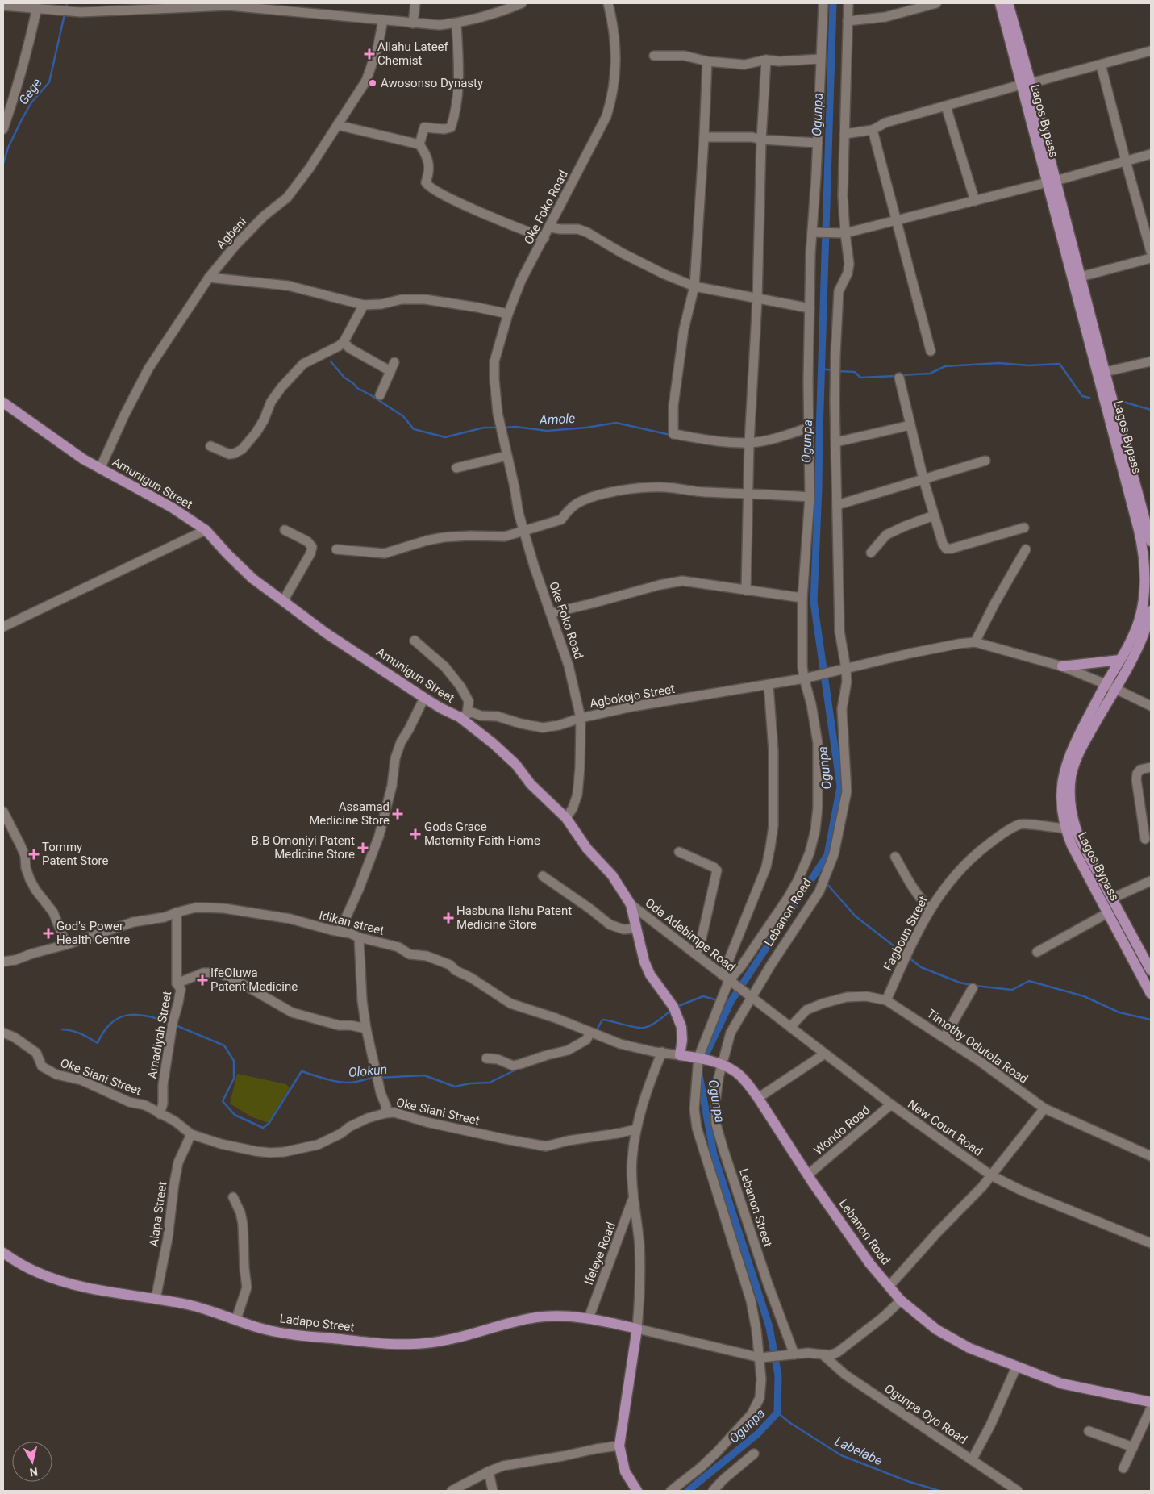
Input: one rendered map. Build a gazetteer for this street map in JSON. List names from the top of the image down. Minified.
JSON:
{"streets":{"main road":["Lagos Bypass","Amunigun Street","Lebanon Road","Ladapo Street"],"street":["Oke Foko Road","Agbeni","Agbokojo Street","Idikan street","Fagboun Street","Oda Adebimpe Road","Amadiyah Street","Timothy Odutola Road","Oke Siani Street","New Court Road","Wondo Road","Lebanon Street","Alapa Street","Ifeleye Road","Ogunpa Oyo Road"]},"crossings":[["Lagos Bypass","Fagboun Street"],["Oke Foko Road","Amunigun Street"],["Oke Foko Road","Agbokojo Street"],["Agbeni","Amunigun Street"],["Amunigun Street","Agbokojo Street"],["Amunigun Street","Idikan street"],["Amunigun Street","Oda Adebimpe Road"],["Agbokojo Street","Lebanon Road"],["Lebanon Road","Oda Adebimpe Road"],["Lebanon Road","New Court Road"],["Lebanon Road","Wondo Road"],["Lebanon Road","Lebanon Street"],["Idikan street","Amadiyah Street"],["Fagboun Street","Timothy Odutola Road"],["Oda Adebimpe Road","New Court Road"],["Amadiyah Street","Oke Siani Street"],["Timothy Odutola Road","New Court Road"],["Oke Siani Street","Alapa Street"],["New Court Road","Wondo Road"],["Alapa Street","Ladapo Street"],["Ifeleye Road","Ladapo Street"]],"water":["Gege","Ogunpa","Amole","Olokun","Labelabe"],"places":{"health":["Allahu Lateef Chemist","Assamad Medicine Store","Gods Grace Maternity Faith Home","B.B Omoniyi Patent Medicine Store","Tommy Patent Store","Hasbuna Ilahu Patent Medicine Store","God's Power Health Centre","IfeOluwa Patent Medicine"],"other":["Awosonso Dynasty"]},"north":"bottom"}
